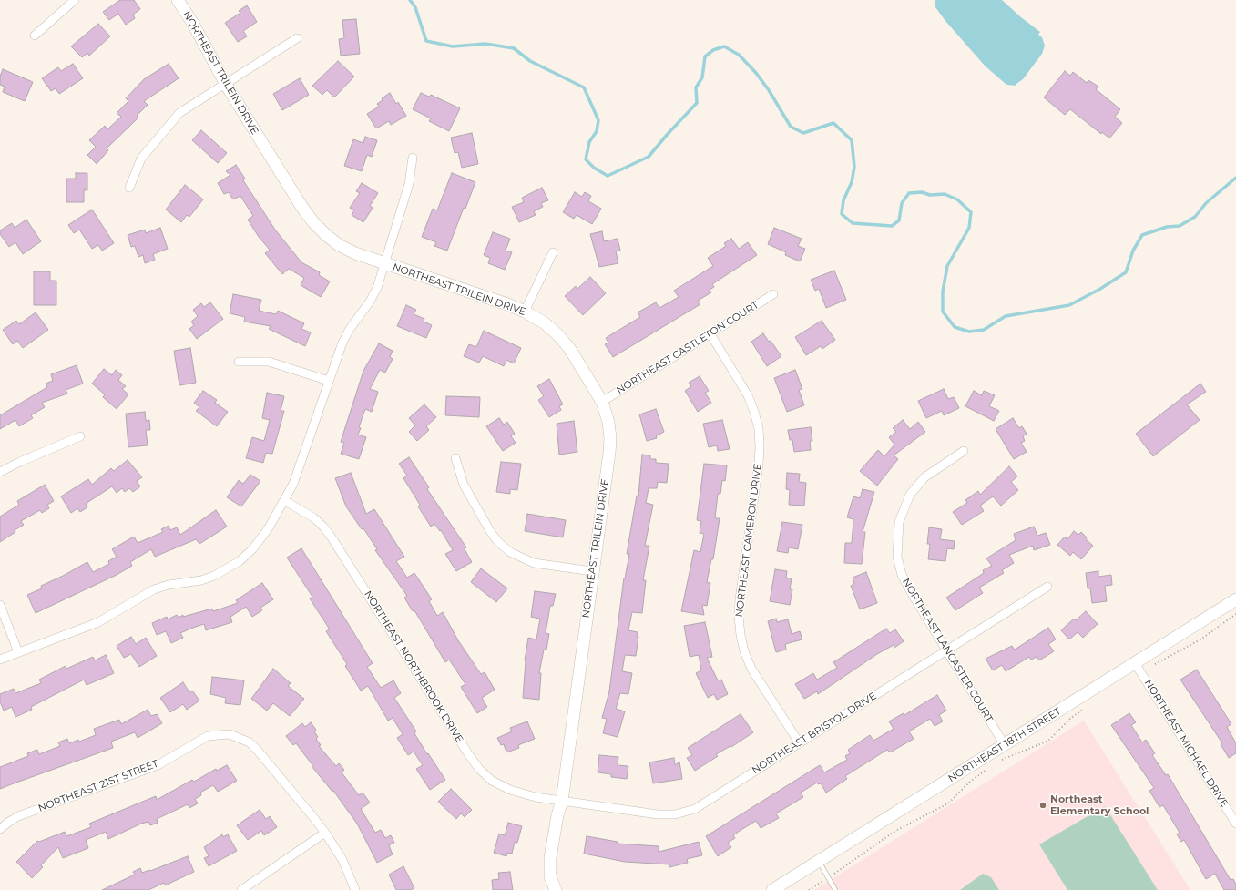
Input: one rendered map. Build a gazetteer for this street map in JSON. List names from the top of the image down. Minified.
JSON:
{"streets":{"street":["NORTHEAST TRILEIN DRIVE","NORTHEAST CASTLETON COURT","NORTHEAST CAMERON DRIVE","NORTHEAST LANCASTER COURT","NORTHEAST NORTHBROOK DRIVE","NORTHEAST BRISTOL DRIVE","NORTHEAST MICHAEL DRIVE","NORTHEAST 18TH STREET","NORTHEAST 21ST STREET"]},"crossings":[["NORTHEAST TRILEIN DRIVE","NORTHEAST CASTLETON COURT"],["NORTHEAST TRILEIN DRIVE","NORTHEAST NORTHBROOK DRIVE"],["NORTHEAST TRILEIN DRIVE","NORTHEAST BRISTOL DRIVE"],["NORTHEAST CASTLETON COURT","NORTHEAST CAMERON DRIVE"],["NORTHEAST CAMERON DRIVE","NORTHEAST BRISTOL DRIVE"],["NORTHEAST LANCASTER COURT","NORTHEAST BRISTOL DRIVE"],["NORTHEAST LANCASTER COURT","NORTHEAST 18TH STREET"],["NORTHEAST NORTHBROOK DRIVE","NORTHEAST BRISTOL DRIVE"],["NORTHEAST MICHAEL DRIVE","NORTHEAST 18TH STREET"]],"places":["Northeast Elementary School"]}
